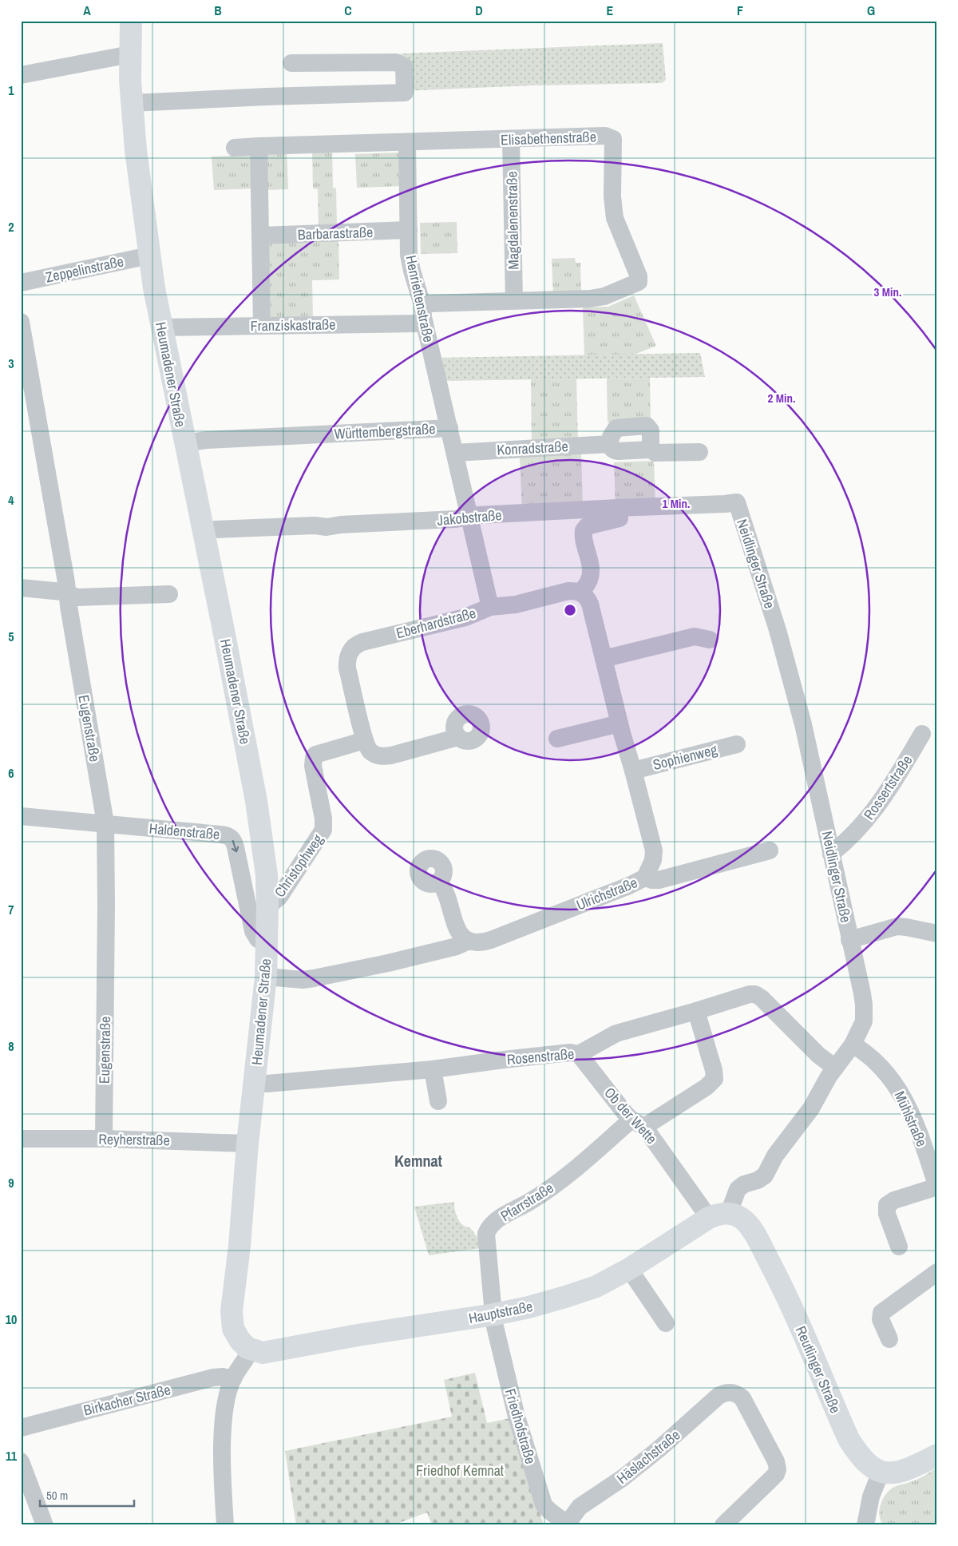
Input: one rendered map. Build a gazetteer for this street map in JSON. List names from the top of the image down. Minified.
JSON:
{"streets":{"main road":["Heumadener Straße","Hauptstraße","Reutlinger Straße"],"street":["Elisabethenstraße","Magdalenenstraße","Barbarastraße","Zeppelinstraße","Henriettenstraße","Franziskastraße","Württembergstraße","Konradstraße","Jakobstraße","Neidlinger Straße","Eberhardstraße","Eugenstraße","Sophienweg","Rossertstraße","Haldenstraße","Christophweg","Ulrichstraße","Rosenstraße","Ob der Wette","Mühlstraße","Reyherstraße","Pfarrstraße","Birkacher Straße","Friedhofstraße","Häslachstraße"]},"crossings":[["Elisabethenstraße","Magdalenenstraße"],["Elisabethenstraße","Henriettenstraße"],["Barbarastraße","Henriettenstraße"],["Zeppelinstraße","Heumadener Straße"],["Henriettenstraße","Franziskastraße"],["Henriettenstraße","Württembergstraße"],["Franziskastraße","Heumadener Straße"],["Heumadener Straße","Württembergstraße"],["Heumadener Straße","Jakobstraße"],["Heumadener Straße","Haldenstraße"],["Heumadener Straße","Christophweg"],["Heumadener Straße","Ulrichstraße"],["Heumadener Straße","Rosenstraße"],["Heumadener Straße","Reyherstraße"],["Heumadener Straße","Hauptstraße"],["Württembergstraße","Konradstraße"],["Württembergstraße","Jakobstraße"],["Württembergstraße","Eberhardstraße"],["Jakobstraße","Neidlinger Straße"],["Neidlinger Straße","Rossertstraße"],["Neidlinger Straße","Rosenstraße"],["Neidlinger Straße","Ob der Wette"],["Neidlinger Straße","Mühlstraße"],["Neidlinger Straße","Hauptstraße"],["Neidlinger Straße","Reutlinger Straße"],["Eberhardstraße","Christophweg"],["Eugenstraße","Haldenstraße"],["Eugenstraße","Reyherstraße"],["Rosenstraße","Ob der Wette"],["Rosenstraße","Pfarrstraße"],["Ob der Wette","Pfarrstraße"],["Ob der Wette","Hauptstraße"],["Ob der Wette","Reutlinger Straße"],["Pfarrstraße","Hauptstraße"],["Pfarrstraße","Friedhofstraße"],["Hauptstraße","Reutlinger Straße"],["Hauptstraße","Friedhofstraße"],["Friedhofstraße","Häslachstraße"]],"one_way":["Haldenstraße"],"districts":["Kemnat"],"parks":["Friedhof Kemnat"],"scale_bar":"50 m","grid":{"columns":["A","B","C","D","E","F","G"],"rows":["1","2","3","4","5","6","7","8","9","10","11"]},"rings":["3 Min.","2 Min.","1 Min."]}
